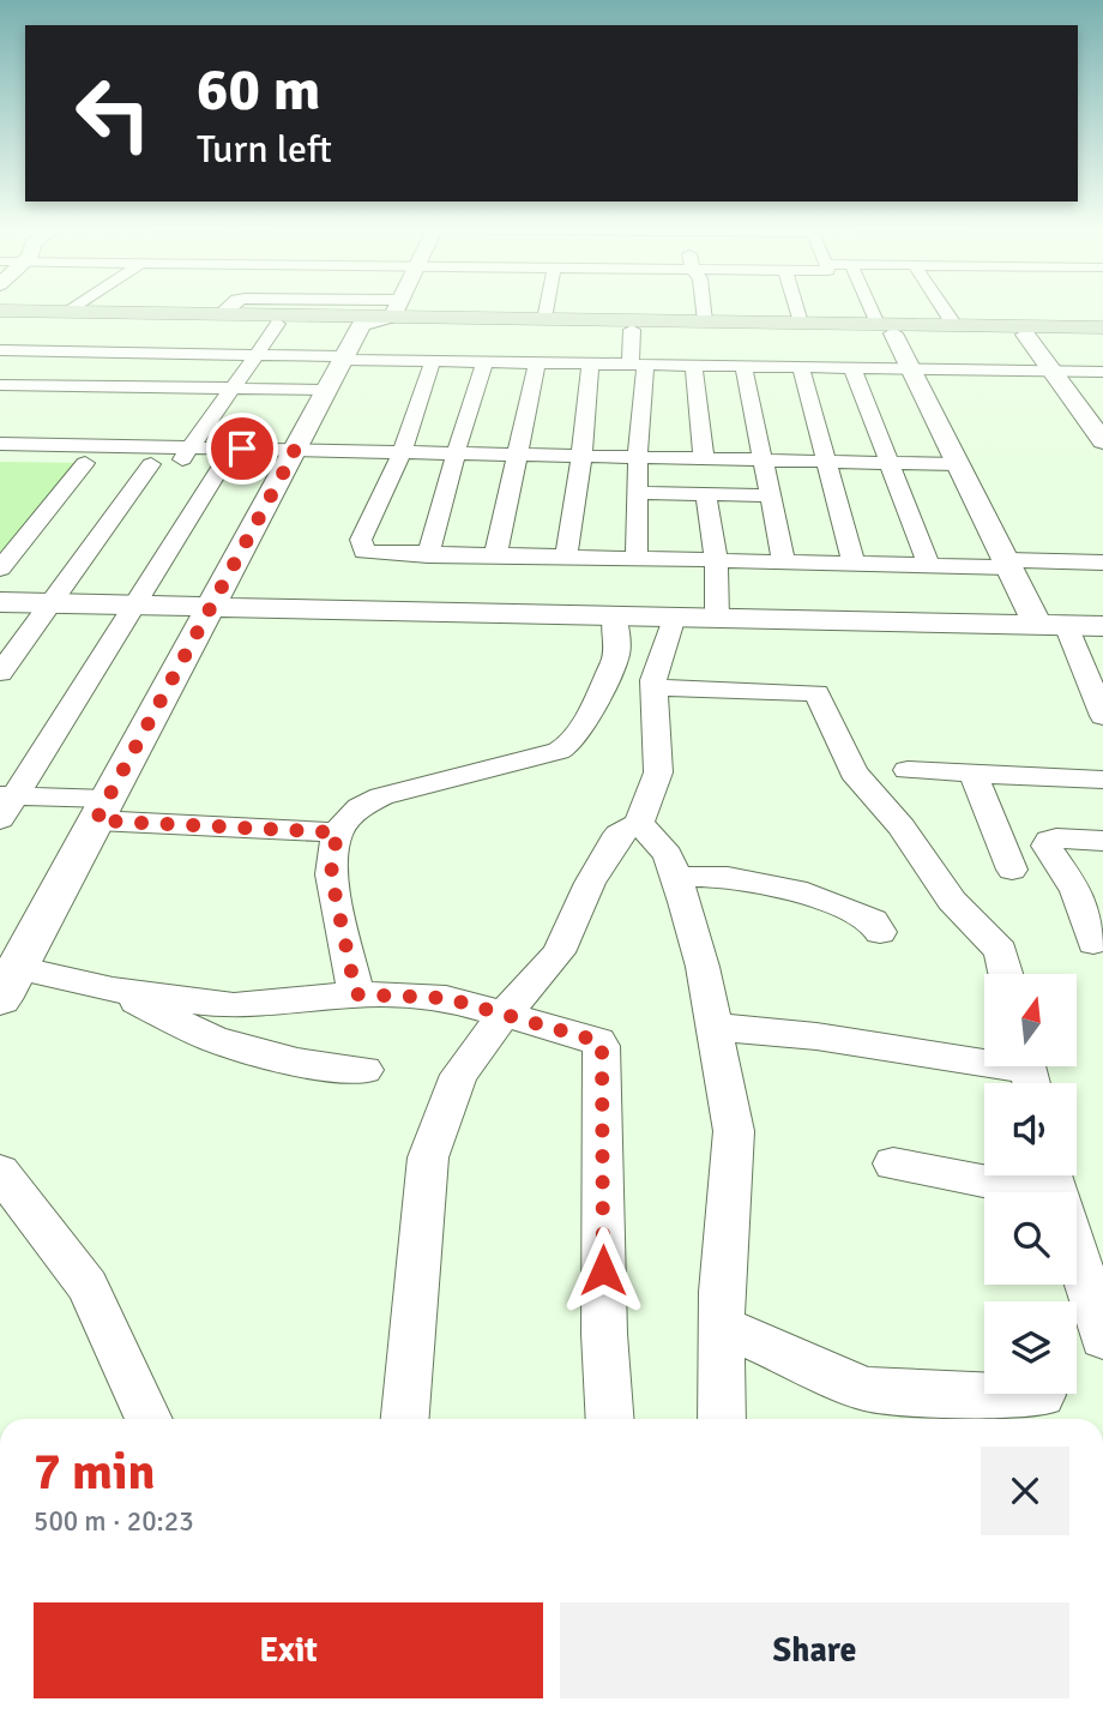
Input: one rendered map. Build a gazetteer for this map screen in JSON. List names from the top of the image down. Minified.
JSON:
{"north":"top","page":{"turn":["60 m","Turn left"],"heading":["7 min","500 m · 20:23"],"buttons":["Exit","Share"]}}
